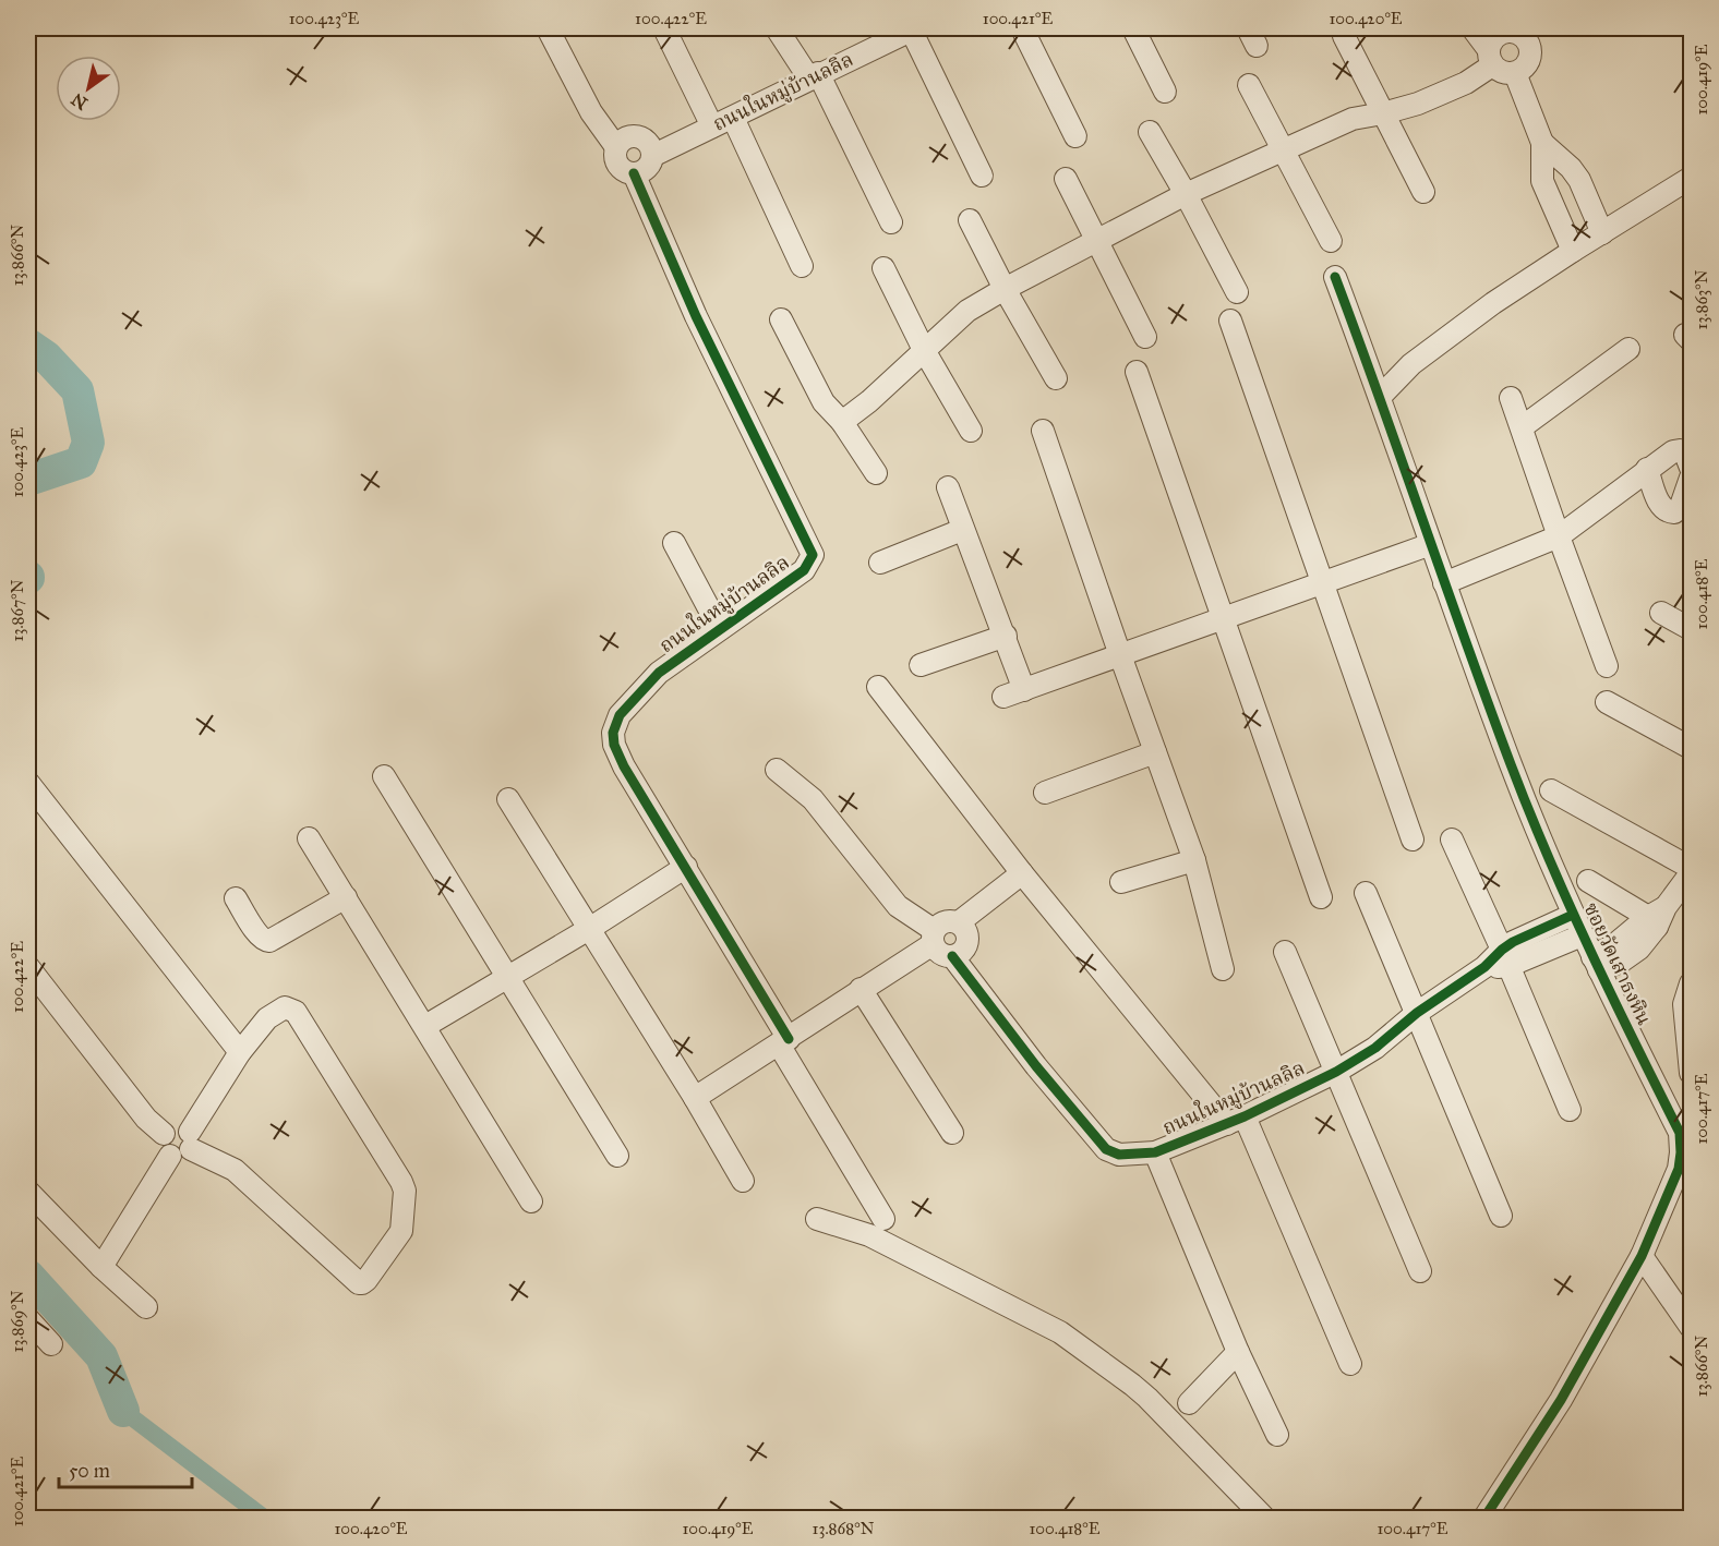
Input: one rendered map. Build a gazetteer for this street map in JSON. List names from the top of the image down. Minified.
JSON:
{"streets":{"street":["ถนนในหมู่บ้านลลิล","ซอยวัดเสาธงหิน"]},"crossings":[["ถนนในหมู่บ้านลลิล","ซอยวัดเสาธงหิน"]],"scale_bar":"50 m","north":"bottom left","coordinates":["100.423°E","100.422°E","100.421°E","100.420°E","100.419°E","13.866°N","13.863°N","100.418°E","13.867°N","100.417°E","13.869°N","13.868°N"]}
